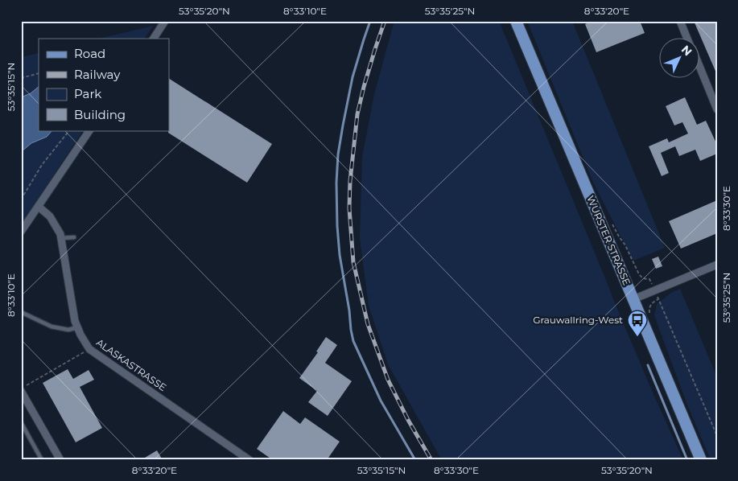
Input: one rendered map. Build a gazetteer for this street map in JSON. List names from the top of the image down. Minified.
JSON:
{"streets":{"main road":["WURSTER STRASSE"],"street":["ALASKASTRASSE"]},"places":{"bus stop":["Grauwallring-West"]},"legend":["Road","Railway","Park","Building"],"north":"top right","coordinates":["53°35'20\"N","8°33'10\"E","53°35'25\"N","8°33'20\"E","53°35'15\"N","8°33'30\"E"]}
